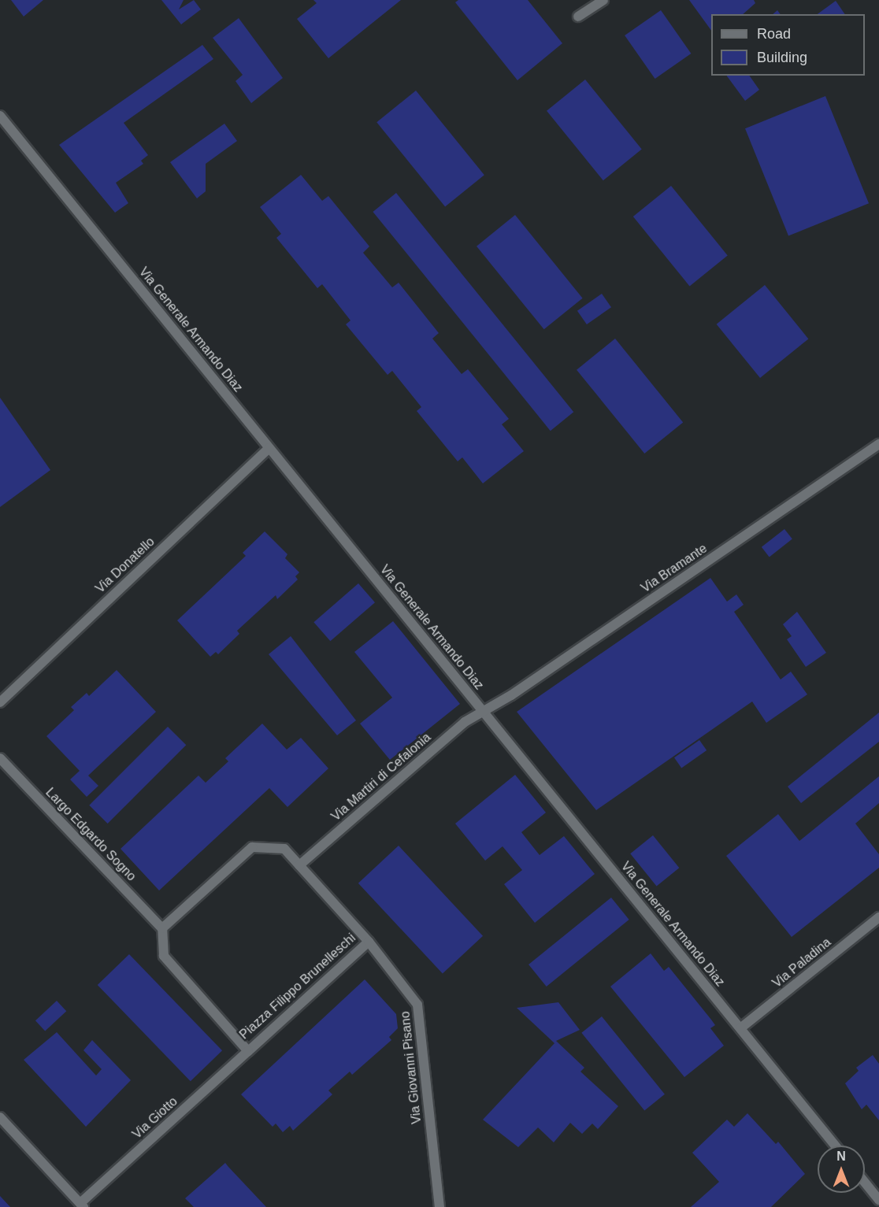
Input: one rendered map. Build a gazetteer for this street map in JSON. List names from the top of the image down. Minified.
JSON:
{"streets":{"street":["Via Generale Armando Diaz","Via Donatello","Via Bramante","Via Martiri di Cefalonia","Largo Edgardo Sogno","Via Paladina","Piazza Filippo Brunelleschi","Via Giovanni Pisano","Via Giotto"]},"crossings":[["Via Generale Armando Diaz","Via Donatello"],["Via Generale Armando Diaz","Via Bramante"],["Via Generale Armando Diaz","Via Martiri di Cefalonia"],["Via Generale Armando Diaz","Via Paladina"],["Via Bramante","Via Martiri di Cefalonia"],["Via Martiri di Cefalonia","Piazza Filippo Brunelleschi"],["Largo Edgardo Sogno","Piazza Filippo Brunelleschi"],["Piazza Filippo Brunelleschi","Via Giovanni Pisano"],["Piazza Filippo Brunelleschi","Via Giotto"]],"legend":["Road","Building"],"north":"top"}
